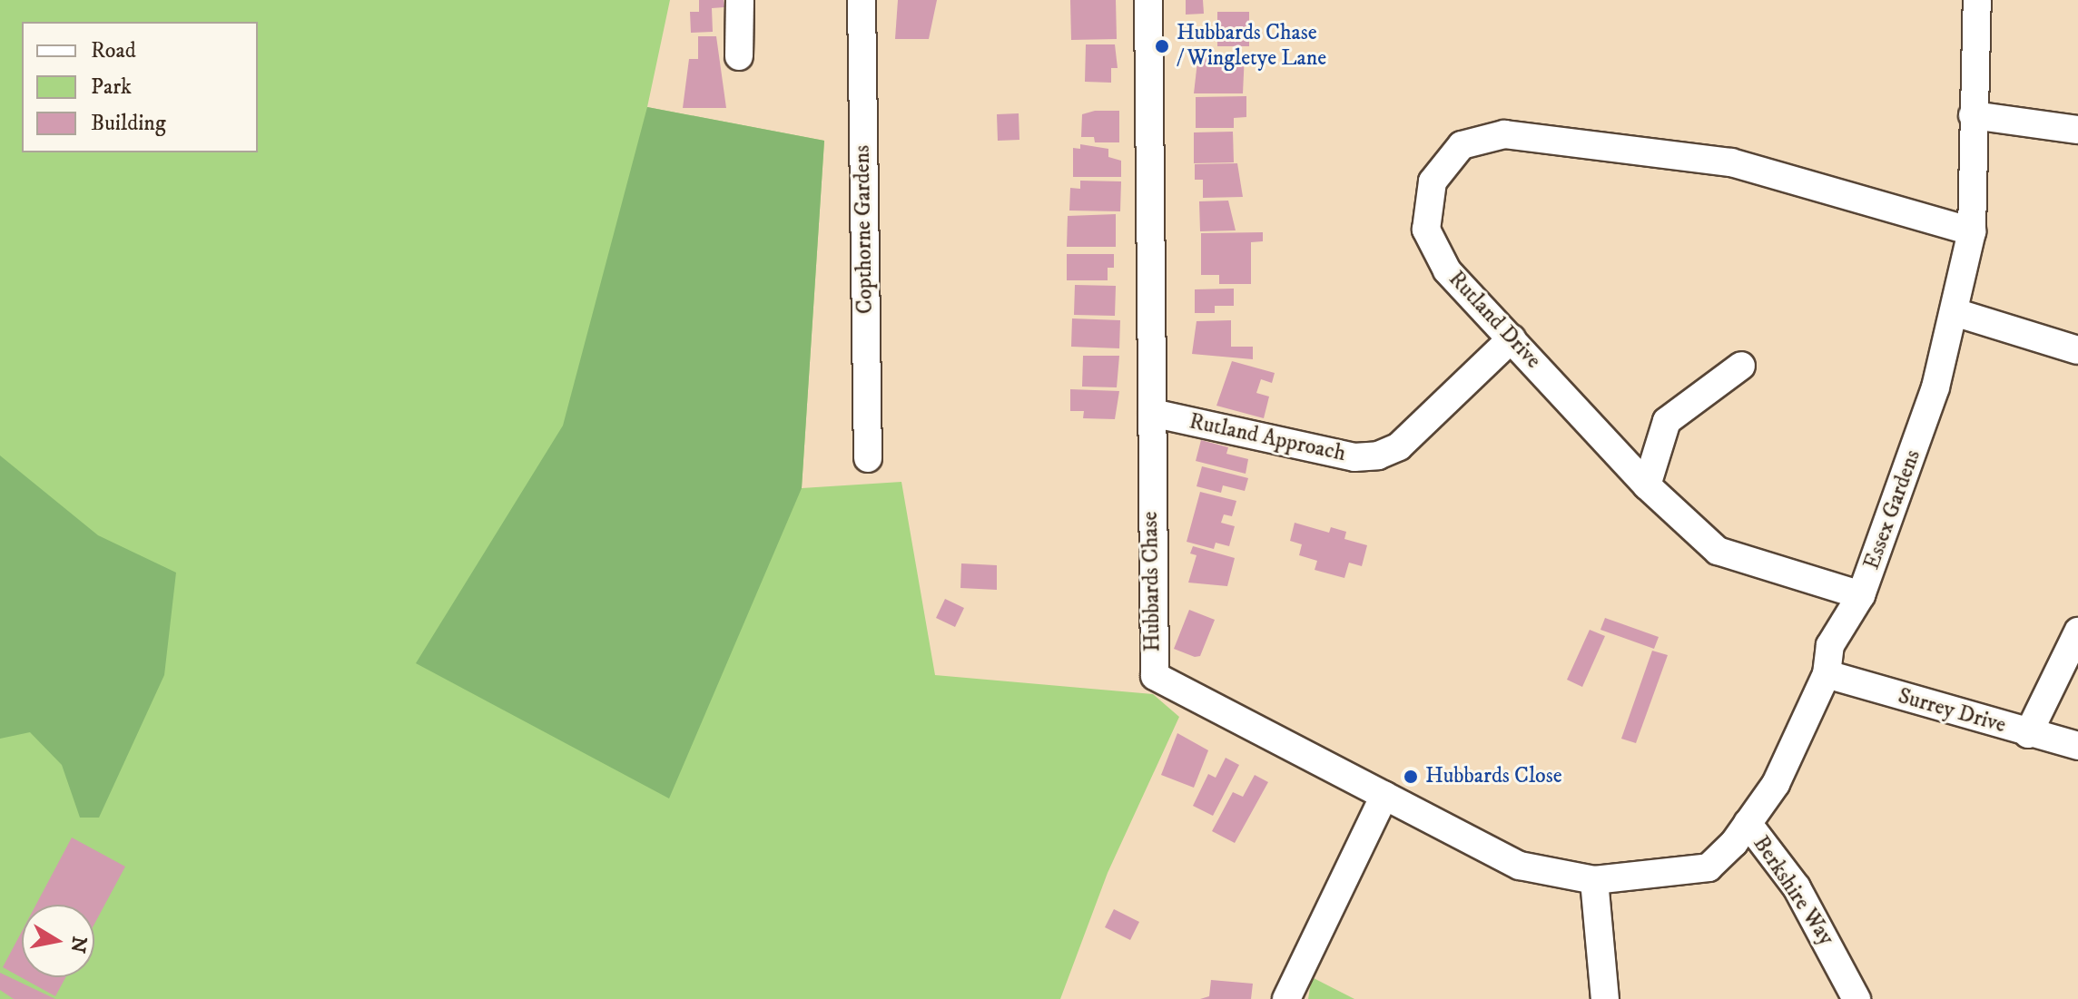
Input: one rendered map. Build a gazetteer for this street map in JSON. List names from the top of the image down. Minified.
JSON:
{"streets":{"street":["Copthorne Gardens","Rutland Drive","Rutland Approach","Essex Gardens","Hubbards Chase","Surrey Drive","Berkshire Way"]},"crossings":[["Rutland Drive","Rutland Approach"],["Rutland Drive","Essex Gardens"],["Rutland Approach","Hubbards Chase"],["Essex Gardens","Hubbards Chase"],["Essex Gardens","Surrey Drive"],["Essex Gardens","Berkshire Way"]],"places":["Hubbards Chase / Wingletye Lane","Hubbards Close"],"legend":["Road","Park","Building"],"north":"right"}
